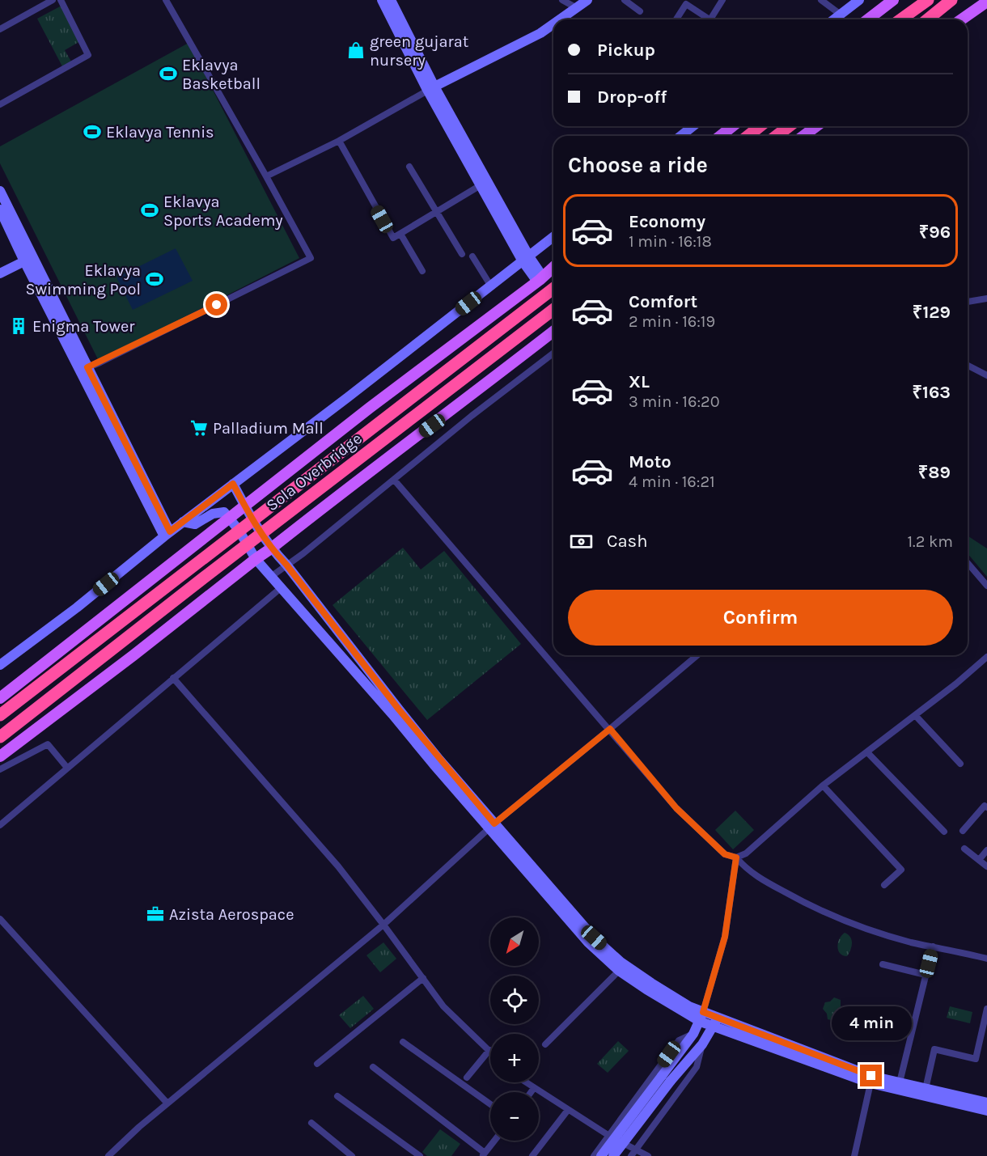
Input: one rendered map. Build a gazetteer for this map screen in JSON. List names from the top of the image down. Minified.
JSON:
{"streets":{"highway":["Sola Overbridge"]},"places":{"shop":["green gujarat nursery"],"sports":["Eklavya Basketball","Eklavya Tennis","Eklavya Sports Academy","Eklavya Swimming Pool"],"building":["Enigma Tower"],"supermarket":["Palladium Mall"],"office":["Azista Aerospace"]},"north":"bottom left","page":{"banner":["Pickup","Drop-off"],"heading":"Choose a ride","list":[{"name":"Economy","note":"1 min · 16:18","value":"₹96"},{"name":"Comfort","note":"2 min · 16:19","value":"₹129"},{"name":"XL","note":"3 min · 16:20","value":"₹163"},{"name":"Moto","note":"4 min · 16:21","value":"₹89"}],"pay":["Cash","1.2 km"],"buttons":"Confirm","map_buttons":["+","−"],"bubble":"4 min"}}
